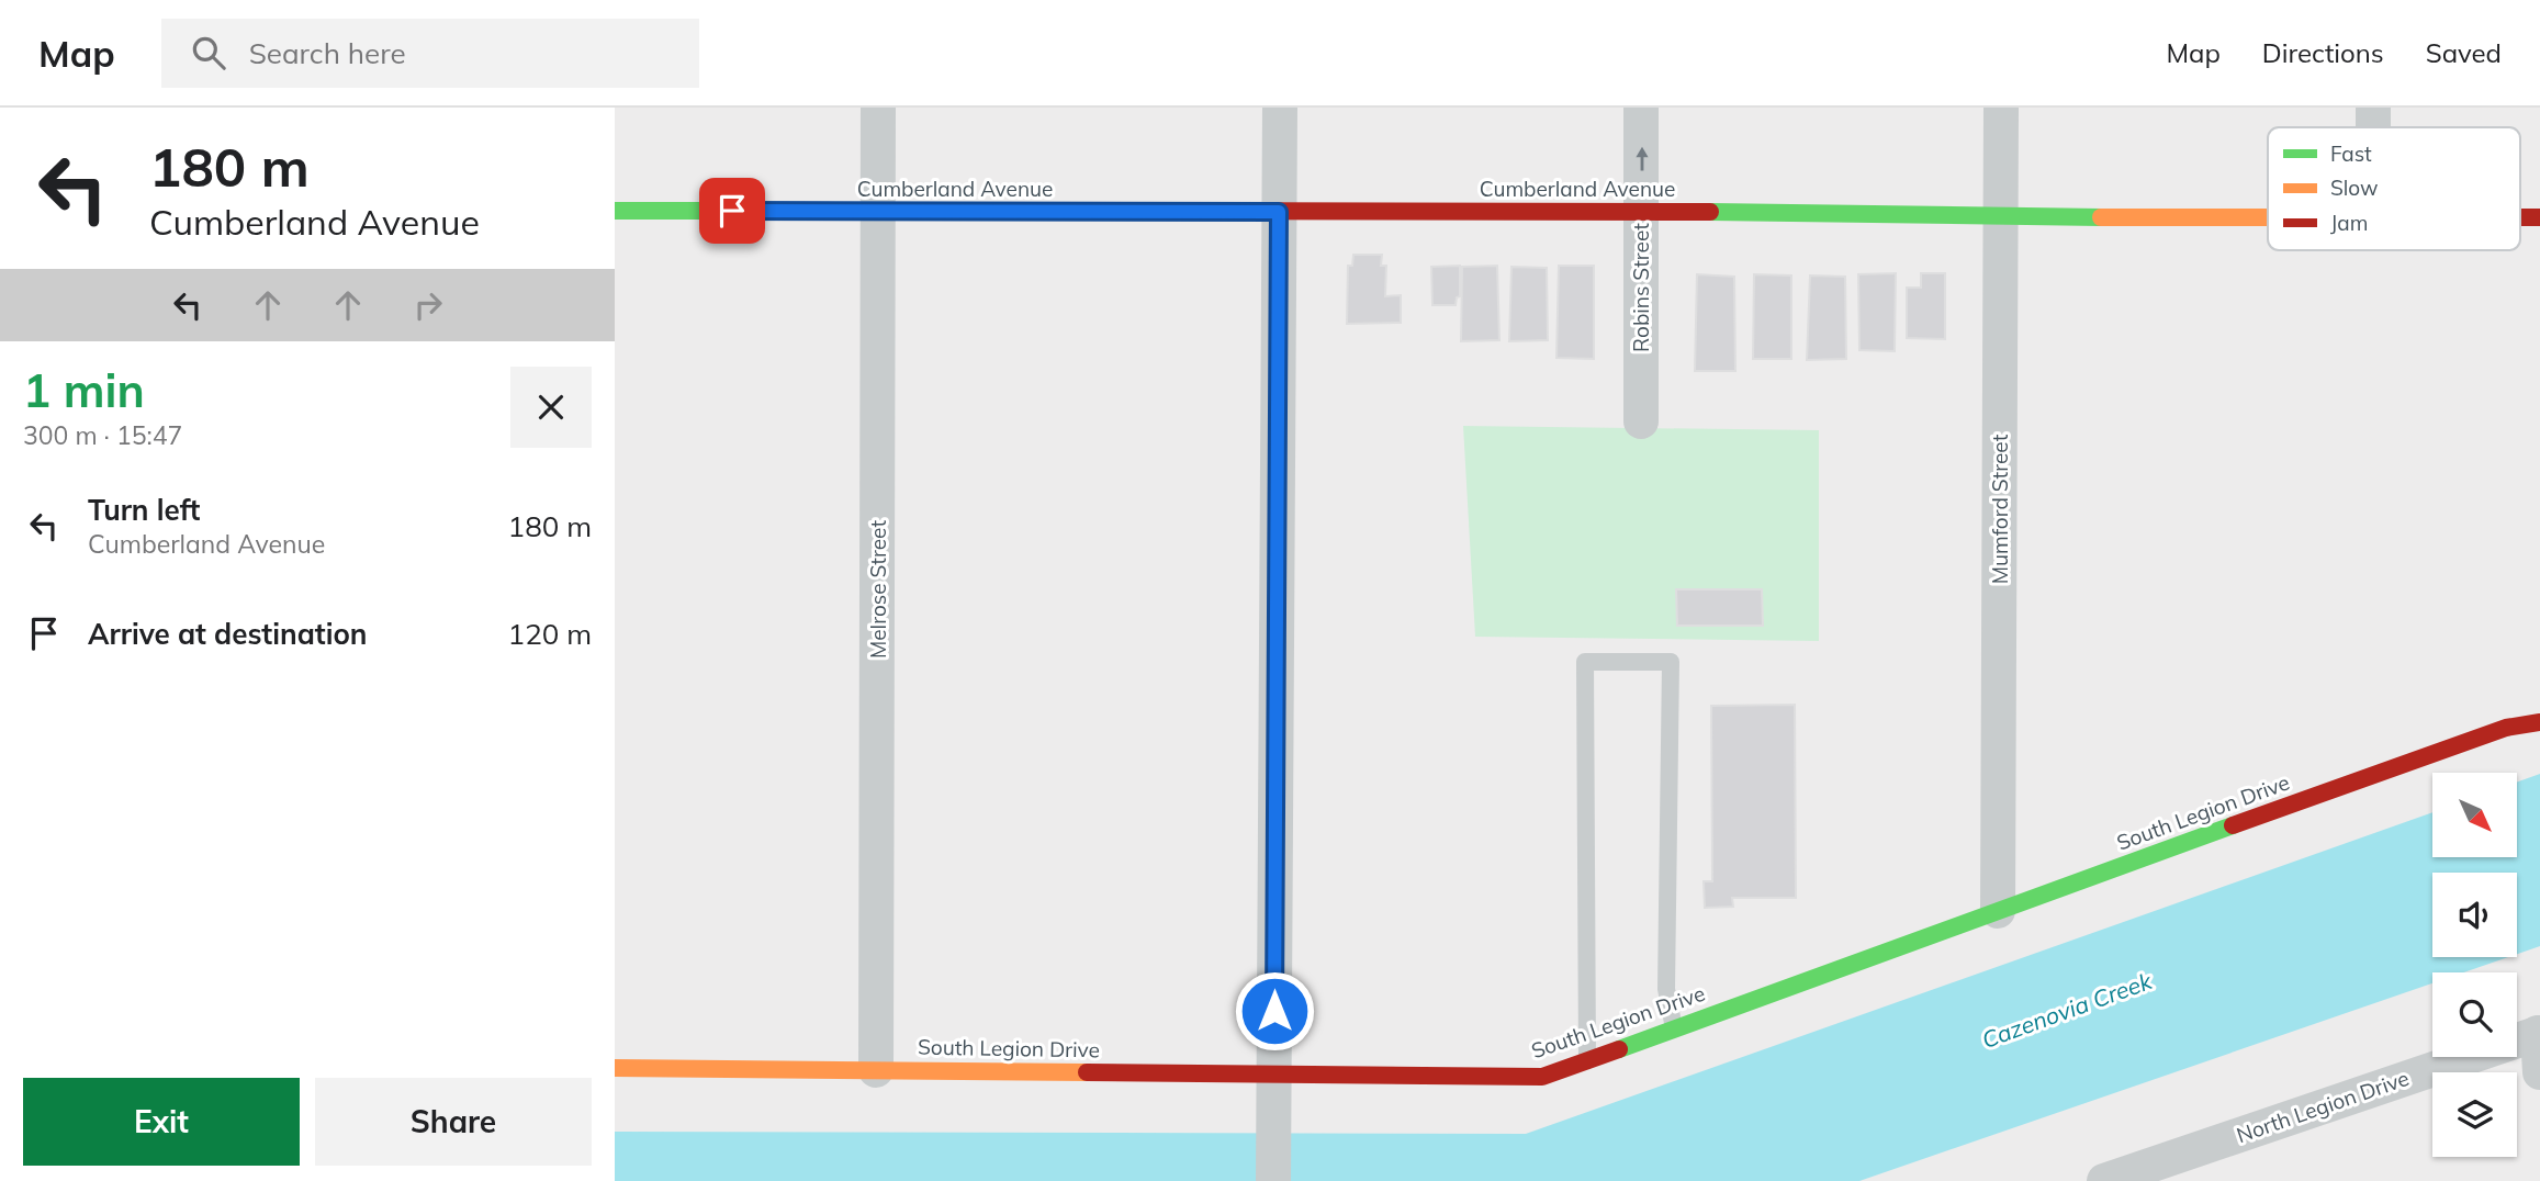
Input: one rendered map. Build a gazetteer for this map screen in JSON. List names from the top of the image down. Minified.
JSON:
{"streets":{"street":["Cumberland Avenue","Robins Street","Mumford Street","Melrose Street","South Legion Drive","North Legion Drive"]},"crossings":[["Cumberland Avenue","Robins Street"],["Cumberland Avenue","Mumford Street"],["Cumberland Avenue","Melrose Street"],["Mumford Street","South Legion Drive"],["Melrose Street","South Legion Drive"]],"water":["Cazenovia Creek"],"legend":["Fast","Slow","Jam"],"north":"bottom right","page":{"header":"Map","search":"Search here","nav":["Map","Directions","Saved"],"turn":["180 m","Cumberland Avenue"],"heading":["1 min","300 m · 15:47"],"list":[{"name":"Turn left","note":"Cumberland Avenue","value":"180 m"},{"name":"Arrive at destination","value":"120 m"}],"buttons":["Exit","Share"]}}
